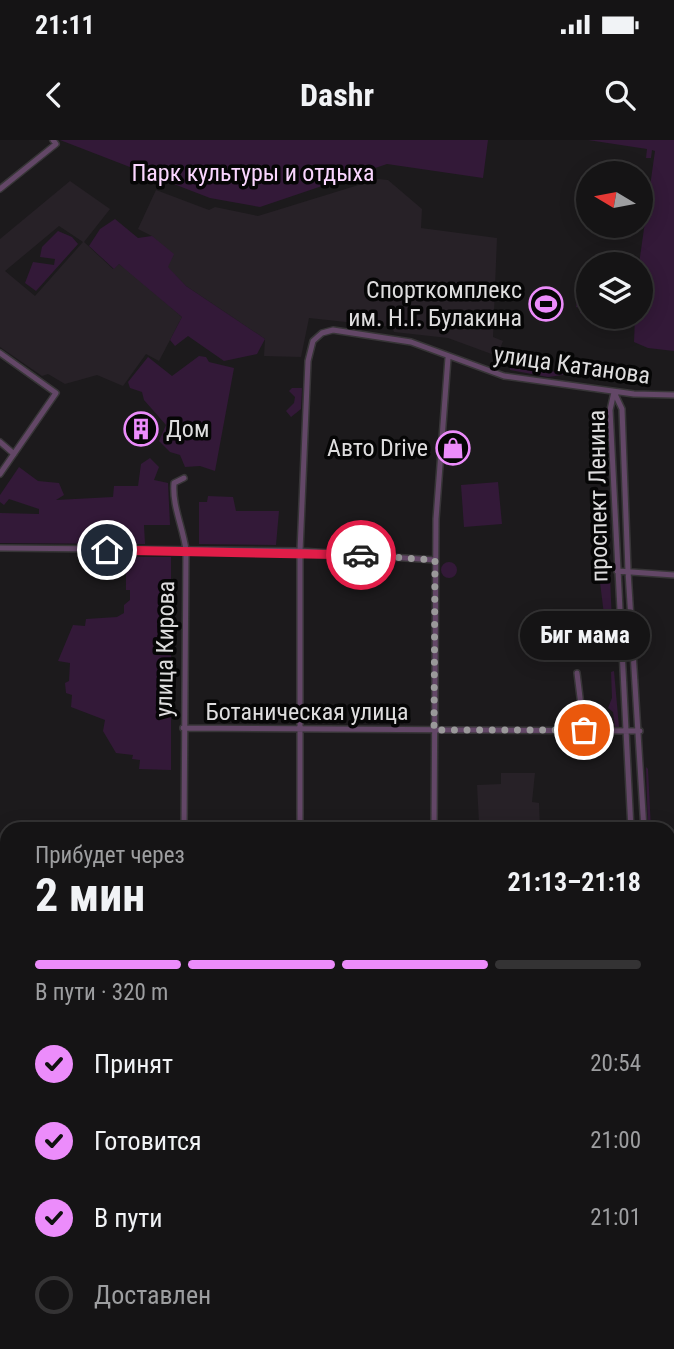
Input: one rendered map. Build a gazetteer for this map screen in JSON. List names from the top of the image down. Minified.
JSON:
{"streets":{"street":["улица Катанова","проспект Ленина","улица Кирова","Ботаническая улица"]},"crossings":[["улица Катанова","проспект Ленина"],["проспект Ленина","Ботаническая улица"],["улица Кирова","Ботаническая улица"]],"parks":["Парк культуры и отдыха"],"places":{"sports":["Спорткомплекс им. Н.Г. Булакина"],"building":["Дом"],"shop":["Авто Drive"],"other":["Биг мама"]},"north":"left","page":{"status":"21:11","header":"Dashr","bubble":"Биг мама","heading":["2 мин","Прибудет через","21:13–21:18"],"bar":"В пути · 320 m","list":[["Принят","20:54"],["Готовится","21:00"],["В пути","21:01"],"Доставлен"]}}
